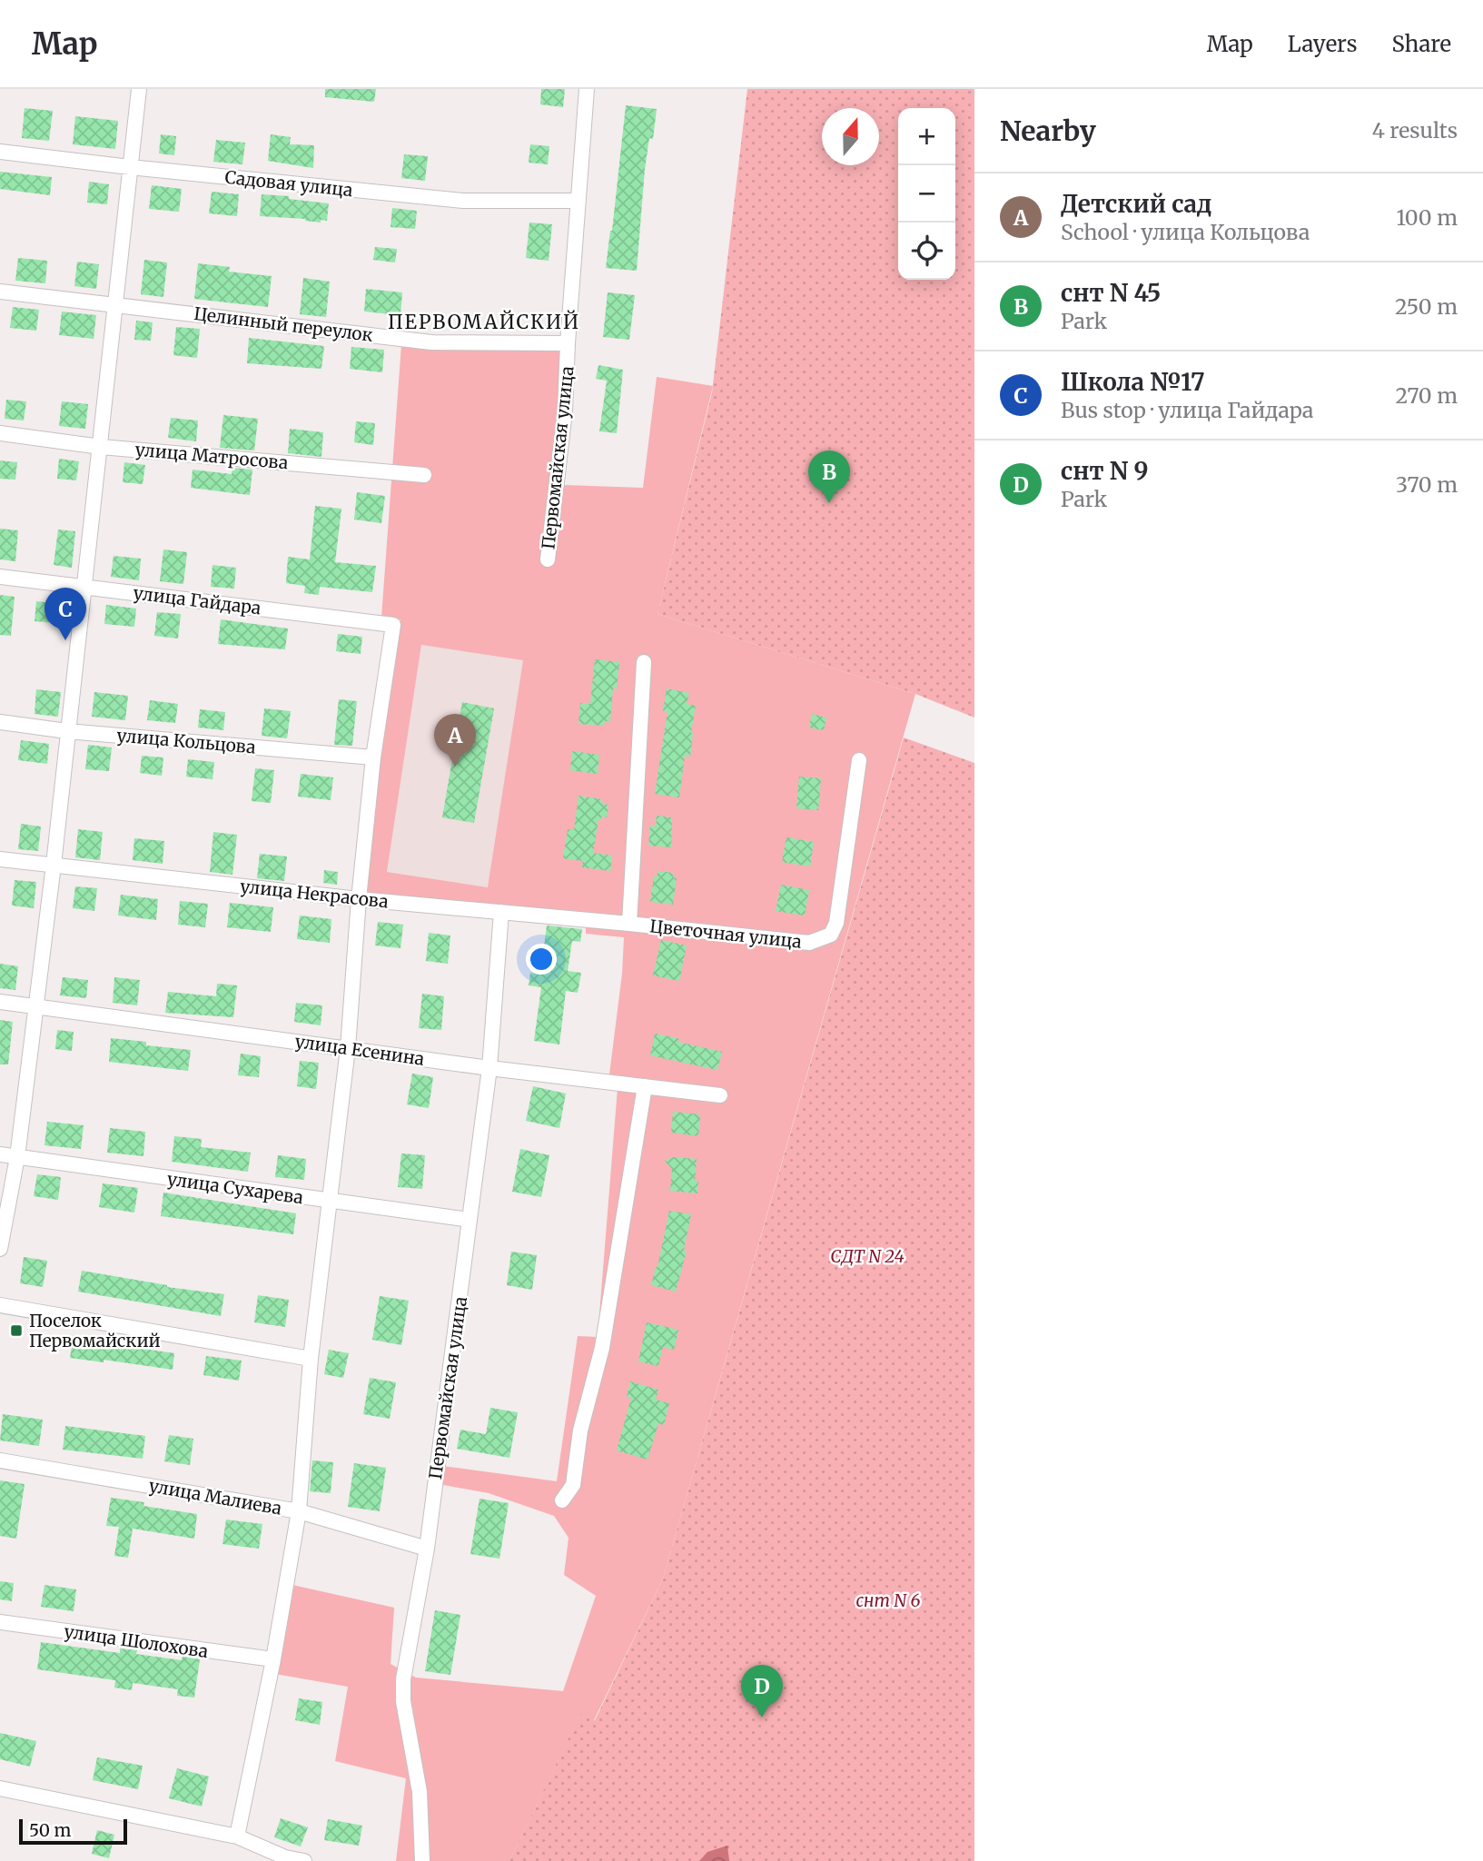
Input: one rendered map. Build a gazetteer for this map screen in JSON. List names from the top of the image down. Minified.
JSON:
{"streets":{"street":["Садовая улица","Целинный переулок","улица Матросова","Первомайская улица","улица Гайдара","улица Кольцова","улица Некрасова","Цветочная улица","улица Есенина","улица Сухарева","улица Малиева","улица Шолохова"]},"crossings":[["Садовая улица","Первомайская улица"],["Целинный переулок","Первомайская улица"],["Первомайская улица","улица Некрасова"],["Первомайская улица","улица Есенина"],["Первомайская улица","улица Сухарева"],["Первомайская улица","улица Малиева"],["улица Гайдара","улица Кольцова"],["улица Некрасова","Цветочная улица"]],"districts":["ПЕРВОМАЙСКИЙ"],"parks":["СДТ N 24","снт N 6"],"places":{"transit":["Поселок Первомайский"]},"scale_bar":"50 m","north":"top","page":{"header":"Map","nav":["Map","Layers","Share"],"heading":["Nearby","4 results"],"map_buttons":["+","−"],"list":[{"mark":"A","name":"Детский сад","note":"School · улица Кольцова","value":"100 m"},{"mark":"B","name":"снт N 45","note":"Park","value":"250 m"},{"mark":"C","name":"Школа №17","note":"Bus stop · улица Гайдара","value":"270 m"},{"mark":"D","name":"снт N 9","note":"Park","value":"370 m"}],"pins":["B","C","A","D"],"scale":"50 m"}}
